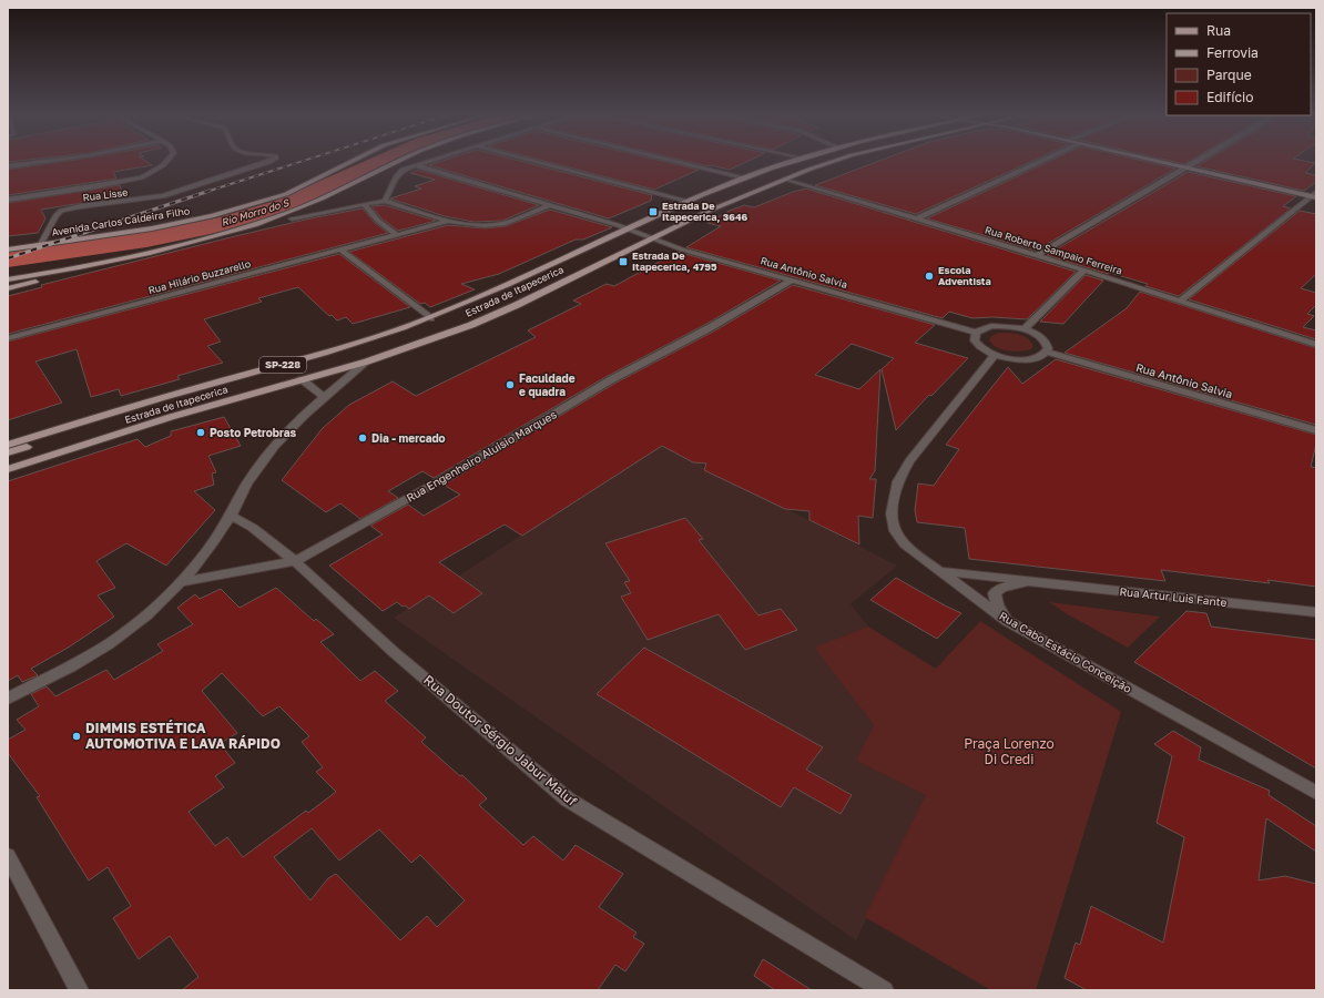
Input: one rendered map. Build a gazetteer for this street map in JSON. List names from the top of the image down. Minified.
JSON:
{"streets":{"main road":["Avenida Carlos Caldeira Filho","Estrada de Itapecerica","SP-228"],"street":["Rua Lisse","Rua Roberto Sampaio Ferreira","Rua Antônio Salvia","Rua Hilário Buzzarello","Rua Engenheiro Aluisio Marques","Rua Artur Luis Fante","Rua Cabo Estácio Conceição","Rua Doutor Sérgio Jabur Maluf"]},"crossings":[["Rua Lisse","Avenida Carlos Caldeira Filho"],["Rua Roberto Sampaio Ferreira","Estrada de Itapecerica"],["Rua Antônio Salvia","Estrada de Itapecerica"],["Rua Antônio Salvia","Rua Engenheiro Aluisio Marques"],["Rua Engenheiro Aluisio Marques","Rua Doutor Sérgio Jabur Maluf"],["Rua Artur Luis Fante","Rua Cabo Estácio Conceição"]],"water":["Rio Morro do S"],"parks":["Praça Lorenzo Di Credi"],"places":{"transit":["Estrada De Itapecerica, 3646","Estrada De Itapecerica, 4795"],"other":["Escola Adventista","Faculdade e quadra","Posto Petrobras","Dia - mercado","DIMMIS ESTÉTICA AUTOMOTIVA E LAVA RÁPIDO"]},"legend":["Rua","Ferrovia","Parque","Edifício"]}
